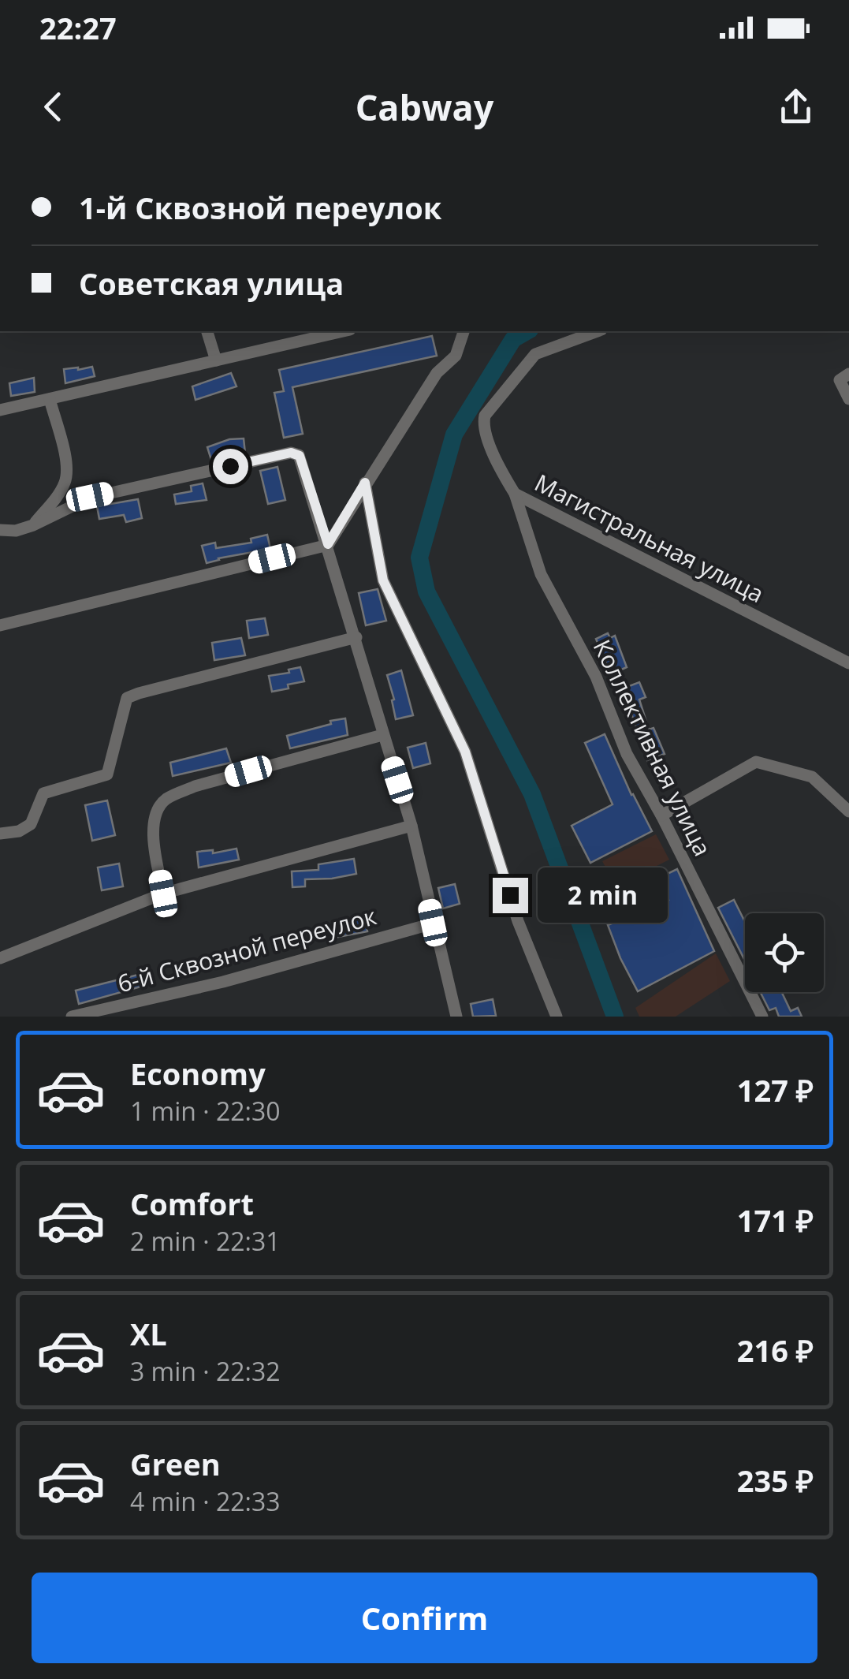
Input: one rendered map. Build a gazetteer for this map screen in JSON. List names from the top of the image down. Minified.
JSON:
{"streets":{"street":["Магистральная улица","Коллективная улица","6-й Сквозной переулок"]},"crossings":[["Магистральная улица","Коллективная улица"]],"page":{"status":"22:27","header":"Cabway","banner":["1-й Сквозной переулок","Советская улица"],"bubble":"2 min","list":[{"name":"Economy","note":"1 min · 22:30","value":"127 ₽"},{"name":"Comfort","note":"2 min · 22:31","value":"171 ₽"},{"name":"XL","note":"3 min · 22:32","value":"216 ₽"},{"name":"Green","note":"4 min · 22:33","value":"235 ₽"}],"buttons":"Confirm"}}
